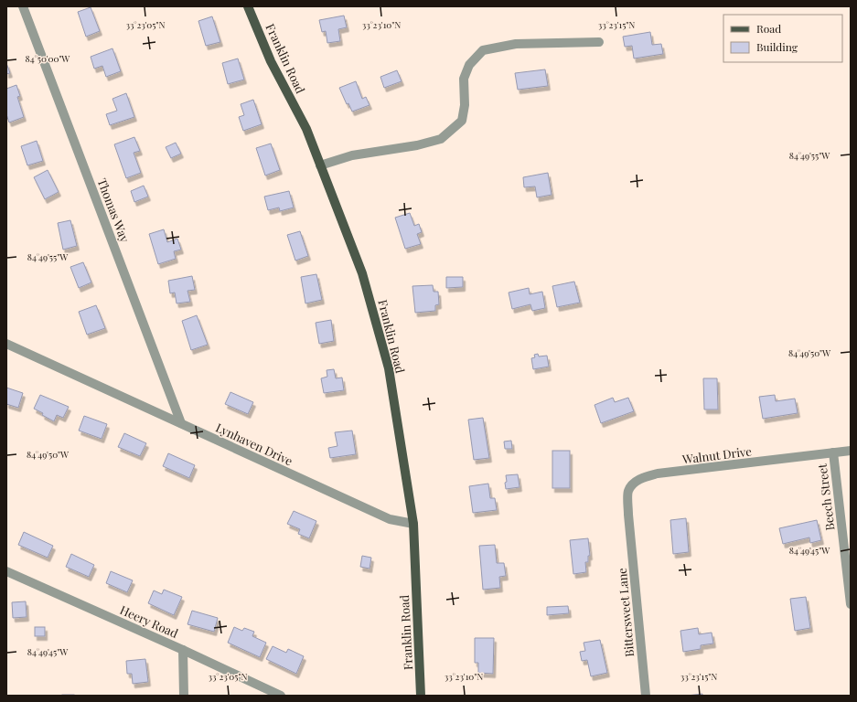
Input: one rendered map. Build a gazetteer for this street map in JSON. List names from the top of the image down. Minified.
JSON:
{"streets":{"main road":["Franklin Road"],"street":["Thomas Way","Lynhaven Drive","Walnut Drive","Beech Street","Bittersweet Lane","Heery Road"]},"crossings":[["Franklin Road","Lynhaven Drive"],["Thomas Way","Lynhaven Drive"],["Walnut Drive","Beech Street"],["Walnut Drive","Bittersweet Lane"]],"legend":["Road","Building"],"coordinates":["33°23'05\"N","33°23'10\"N","33°23'15\"N","84°50'00\"W","84°49'55\"W","84°49'50\"W","84°49'45\"W"]}
